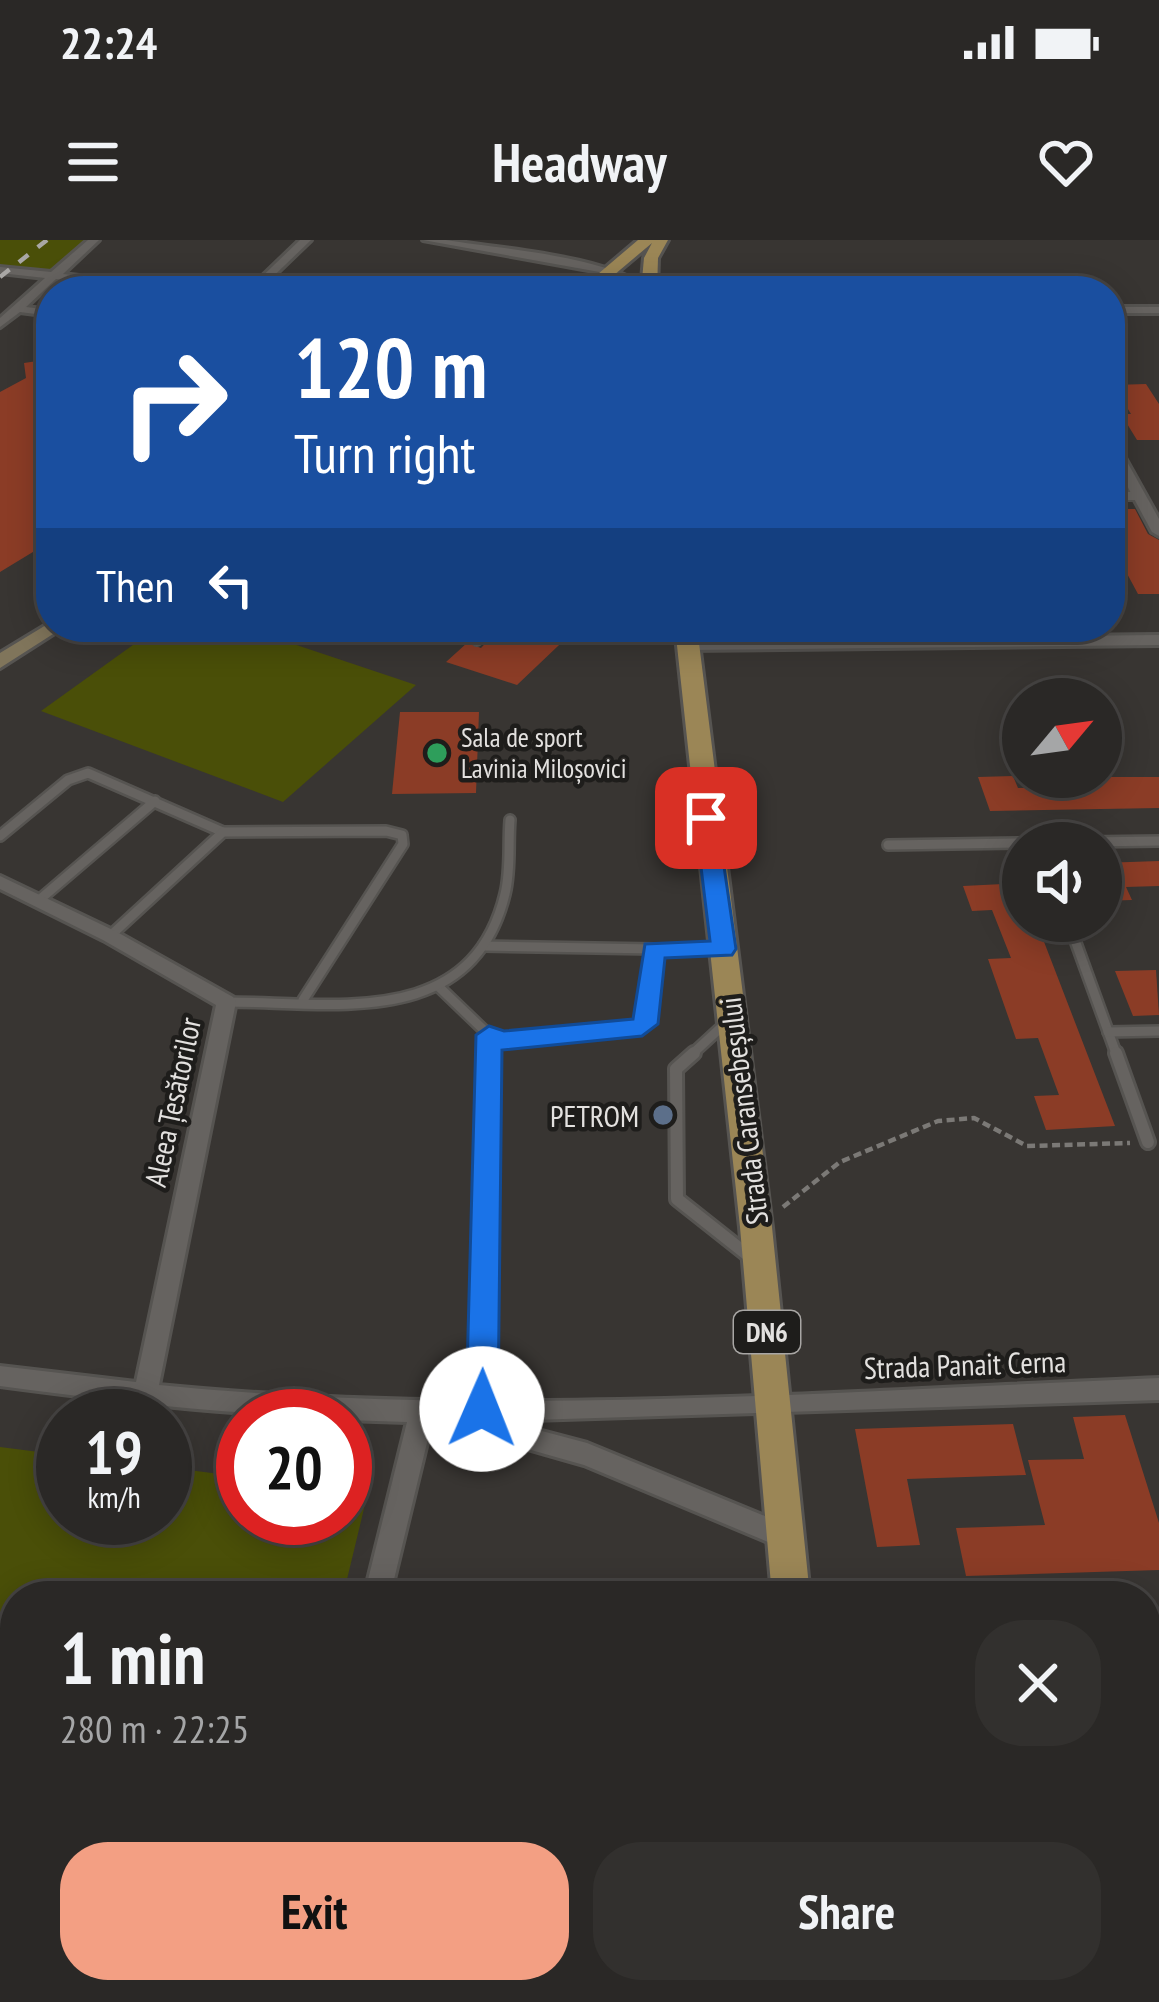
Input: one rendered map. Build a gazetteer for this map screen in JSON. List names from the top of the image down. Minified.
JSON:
{"streets":{"main road":["Strada Caransebeșului","DN6"],"street":["Aleea Țesătorilor","Strada Panait Cerna"]},"crossings":[["Strada Caransebeșului","Strada Panait Cerna"]],"places":["Sala de sport Lavinia Miloșovici","PETROM"],"north":"top right","page":{"status":"22:24","header":"Headway","turn":["120 m","Turn right"],"then":"Then","speed":"19 km/h","limit":"20","heading":["1 min","280 m · 22:25"],"buttons":["Exit","Share"]}}
